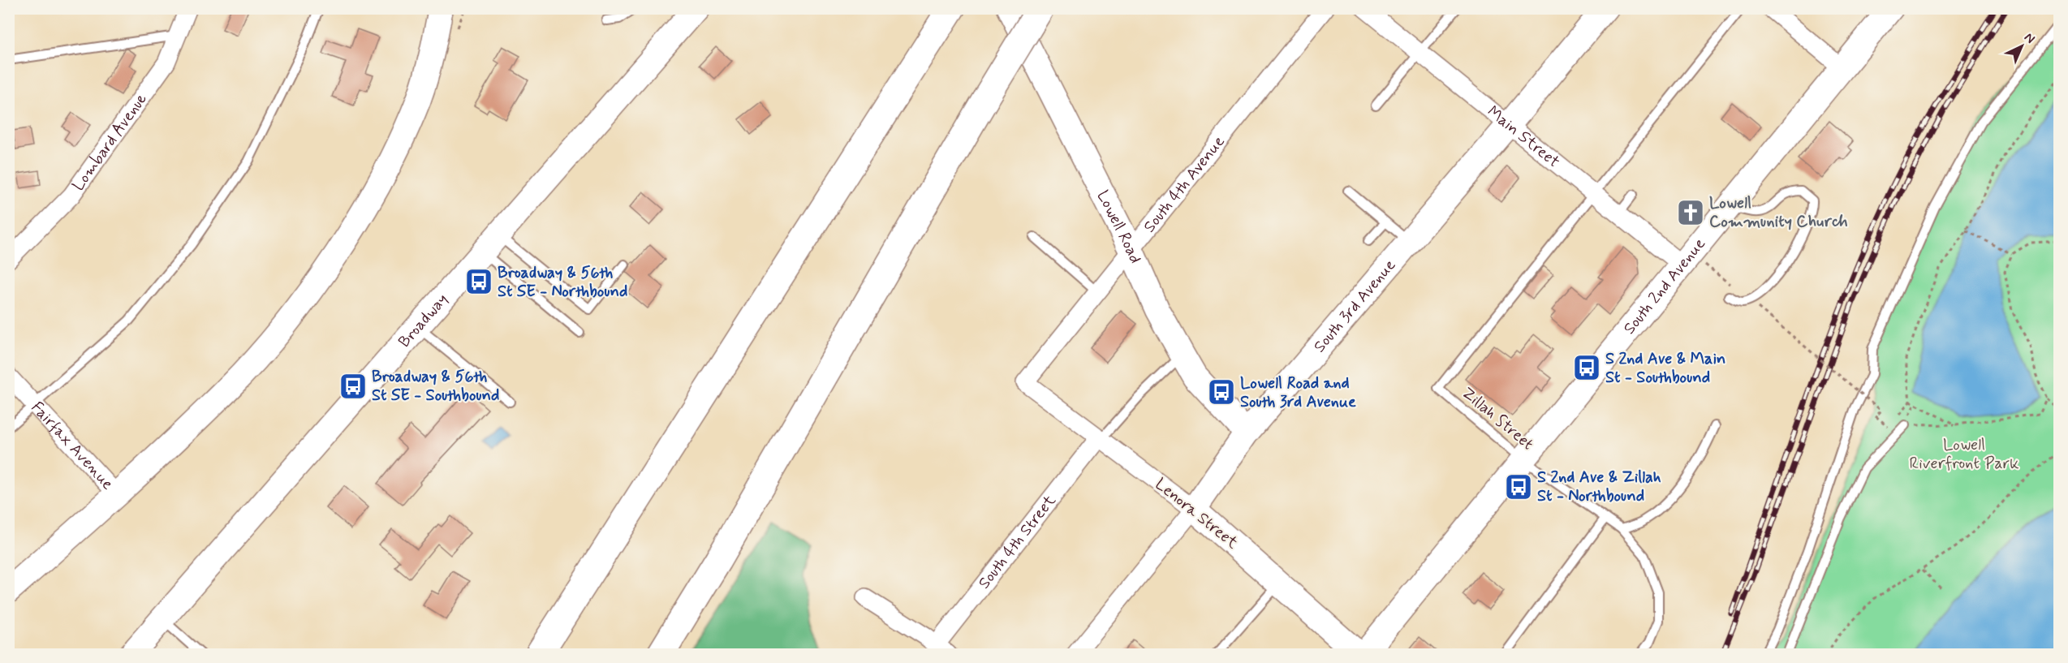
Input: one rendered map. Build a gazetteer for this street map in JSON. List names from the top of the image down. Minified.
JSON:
{"streets":{"street":["Main Street","Lombard Avenue","South 4th Avenue","Lowell Road","South 2nd Avenue","South 3rd Avenue","Broadway","Fairfax Avenue","Lenora Street","South 4th Street"],"lane":["Zillah Street"]},"crossings":[["Main Street","South 2nd Avenue"],["Main Street","South 3rd Avenue"],["Main Street","Zillah Street"],["South 4th Avenue","Lowell Road"],["South 4th Avenue","Lenora Street"],["Lowell Road","South 3rd Avenue"],["South 2nd Avenue","Zillah Street"],["South 3rd Avenue","Lenora Street"],["Lenora Street","South 4th Street"]],"parks":["Lowell Riverfront Park"],"places":{"church":["Lowell Community Church"],"bus stop":["Broadway & 56th St SE - Northbound","S 2nd Ave & Main St - Southbound","Broadway & 56th St SE - Southbound","Lowell Road and South 3rd Avenue","S 2nd Ave & Zillah St - Northbound"]},"north":"top right"}
